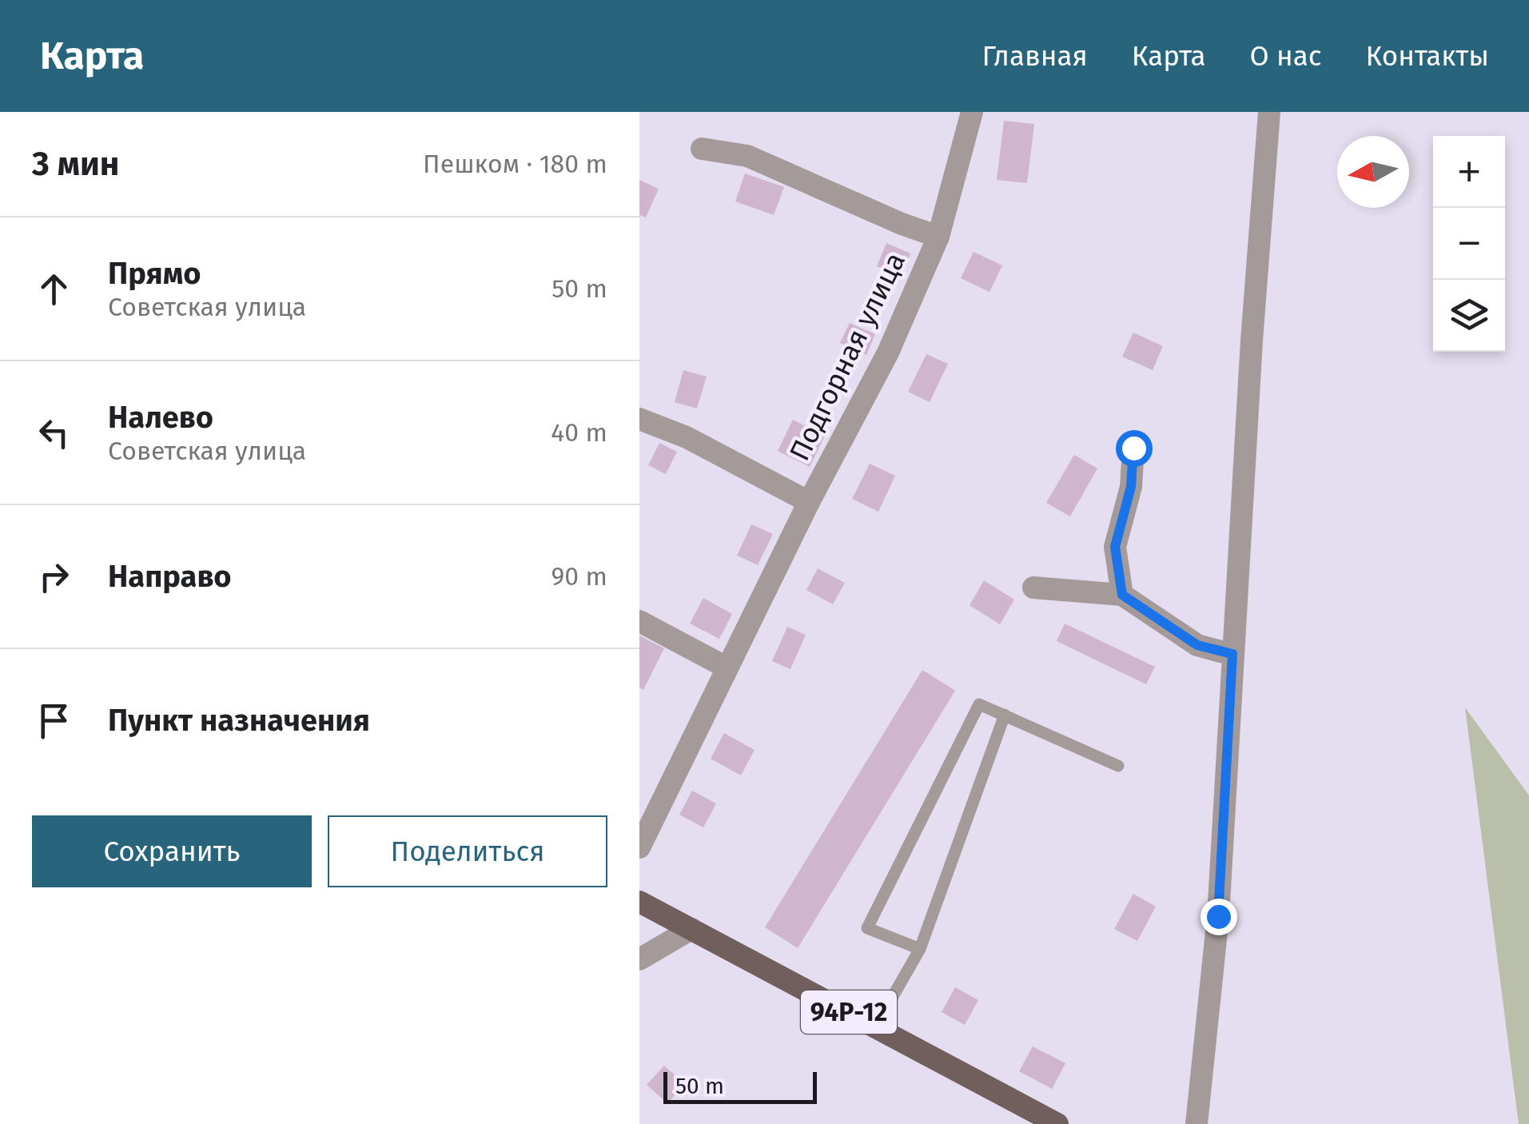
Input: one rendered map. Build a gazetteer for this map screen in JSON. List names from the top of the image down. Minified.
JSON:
{"streets":{"main road":["94Р-12"],"street":["Подгорная улица"]},"scale_bar":"50 m","north":"left","page":{"header":"Карта","nav":["Главная","Карта","О нас","Контакты"],"heading":["3 мин","Пешком · 180 m"],"map_buttons":["+","−"],"list":[["Прямо","Советская улица","50 m"],["Налево","Советская улица","40 m"],["Направо","90 m"],"Пункт назначения"],"buttons":["Сохранить","Поделиться"],"scale":"50 m"}}
